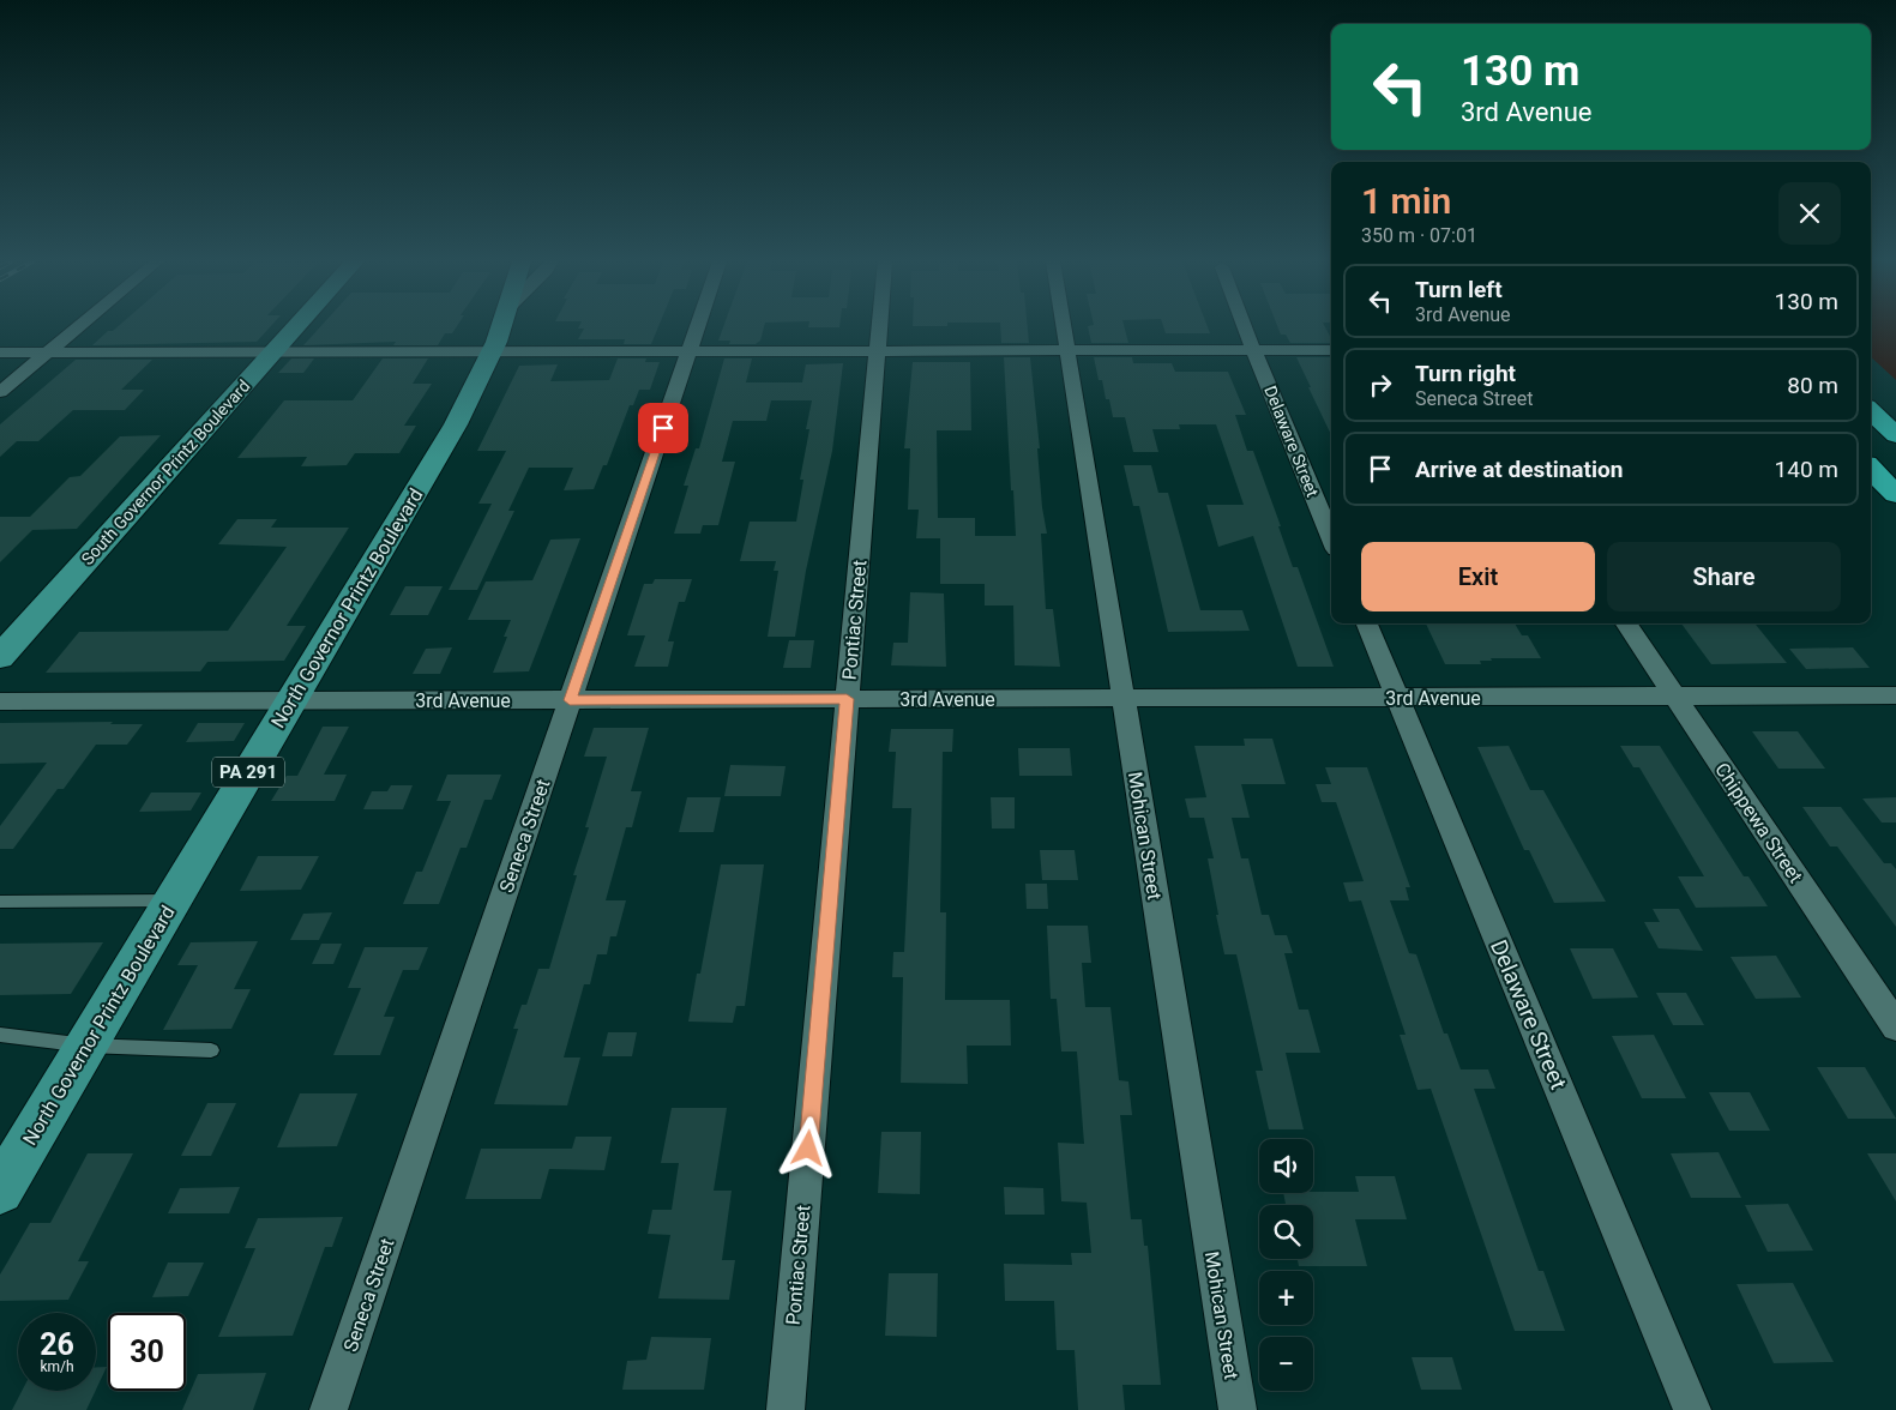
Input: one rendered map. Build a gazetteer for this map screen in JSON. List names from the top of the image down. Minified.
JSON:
{"streets":{"main road":["South Governor Printz Boulevard","North Governor Printz Boulevard","PA 291"],"street":["Delaware Street","Pontiac Street","3rd Avenue","Chippewa Street","Seneca Street","Mohican Street"]},"crossings":[["Delaware Street","3rd Avenue"],["North Governor Printz Boulevard","3rd Avenue"],["Pontiac Street","3rd Avenue"],["3rd Avenue","Chippewa Street"],["3rd Avenue","Seneca Street"],["3rd Avenue","Mohican Street"]],"page":{"turn":["130 m","3rd Avenue"],"heading":["1 min","350 m · 07:01"],"list":[{"name":"Turn left","note":"3rd Avenue","value":"130 m"},{"name":"Turn right","note":"Seneca Street","value":"80 m"},{"name":"Arrive at destination","value":"140 m"}],"buttons":["Exit","Share"],"map_buttons":["+","−"],"speed":"26 km/h","limit":"30"}}
